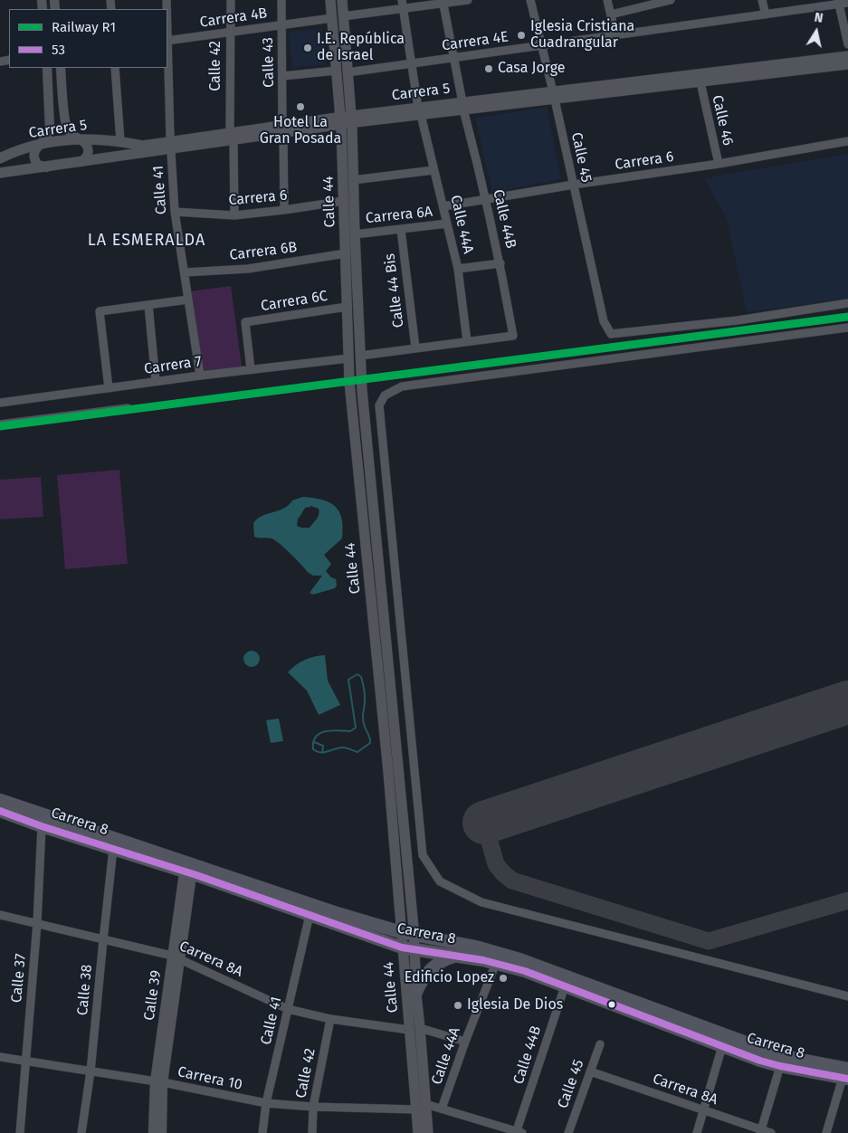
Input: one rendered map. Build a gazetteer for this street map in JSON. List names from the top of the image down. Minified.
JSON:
{"streets":{"main road":["Carrera 5","Calle 44","Carrera 8"],"street":["Carrera 4B","Carrera 4E","Calle 43","Calle 42","Calle 46","Calle 45","Carrera 6","Calle 41","Carrera 6A","Calle 44B","Calle 44A","Carrera 6B","Calle 44 Bis","Carrera 6C","Carrera 7","Carrera 8A","Calle 37","Calle 38","Calle 39","Carrera 10"]},"crossings":[["Carrera 4B","Calle 43"],["Carrera 4B","Calle 42"],["Carrera 4B","Calle 44"],["Carrera 4E","Calle 45"],["Carrera 4E","Calle 44"],["Carrera 4E","Calle 44B"],["Carrera 4E","Calle 44A"],["Calle 43","Carrera 5"],["Calle 43","Carrera 6"],["Calle 42","Carrera 5"],["Calle 42","Carrera 6"],["Calle 42","Carrera 8A"],["Calle 42","Carrera 10"],["Carrera 5","Calle 46"],["Carrera 5","Calle 45"],["Carrera 5","Calle 41"],["Carrera 5","Calle 44"],["Carrera 5","Calle 44B"],["Carrera 5","Calle 44A"],["Calle 46","Carrera 6"],["Calle 45","Carrera 6"],["Calle 45","Carrera 8A"],["Carrera 6","Calle 41"],["Carrera 6","Calle 44"],["Carrera 6","Calle 44B"],["Carrera 6","Calle 44A"],["Calle 41","Carrera 6B"],["Calle 41","Carrera 7"],["Calle 41","Carrera 8"],["Calle 41","Carrera 8A"],["Calle 41","Carrera 10"],["Calle 44","Carrera 6A"],["Calle 44","Carrera 6B"],["Calle 44","Carrera 6C"],["Calle 44","Carrera 7"],["Calle 44","Carrera 8"],["Calle 44","Carrera 8A"],["Calle 44","Carrera 10"],["Carrera 6A","Calle 44A"],["Carrera 6A","Calle 44 Bis"],["Calle 44B","Calle 44A"],["Calle 44B","Carrera 8"],["Calle 44A","Carrera 8"],["Carrera 6C","Carrera 7"],["Carrera 8","Calle 37"],["Carrera 8","Calle 38"],["Carrera 8","Calle 39"],["Carrera 8A","Calle 37"],["Carrera 8A","Calle 38"],["Carrera 8A","Calle 39"],["Calle 37","Carrera 10"],["Calle 38","Carrera 10"],["Calle 39","Carrera 10"]],"districts":["LA ESMERALDA"],"places":["Iglesia Cristiana Cuadrangular","I.E. República de Israel","Casa Jorge","Hotel La Gran Posada","Edificio Lopez","Iglesia De Dios"],"lines":["rail line R1","transit line 53"],"legend":["Railway R1","53"],"north":"top"}
